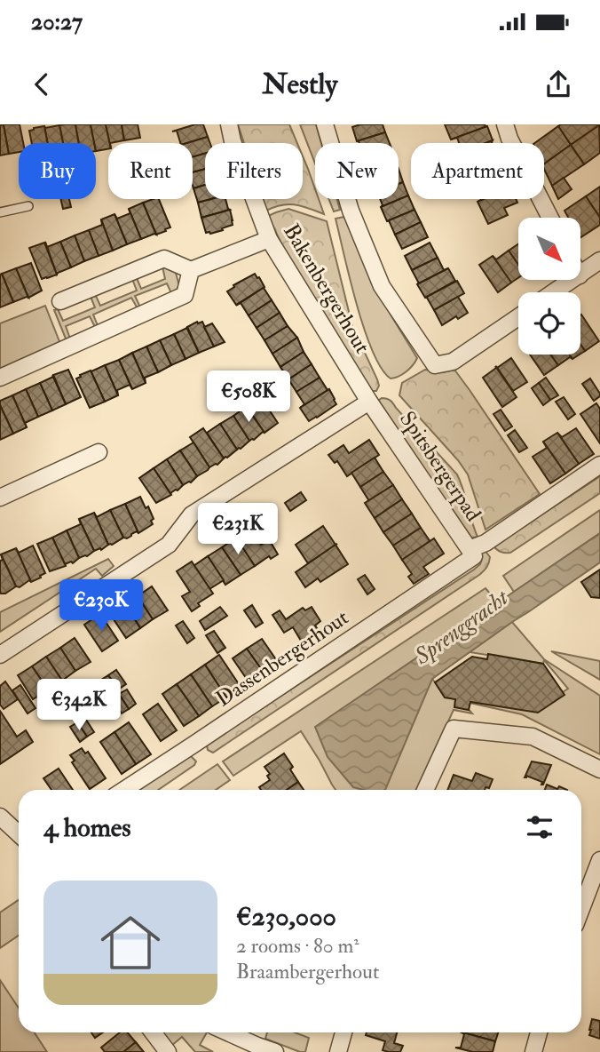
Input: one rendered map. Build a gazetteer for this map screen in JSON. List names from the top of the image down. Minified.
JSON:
{"streets":{"street":["Bakenbergerhout","Spitsbergerpad","Dassenbergerhout"]},"crossings":[["Bakenbergerhout","Spitsbergerpad"],["Spitsbergerpad","Dassenbergerhout"]],"water":["Sprenggracht"],"north":"bottom right","page":{"status":"20:27","header":"Nestly","chip":["Buy","Rent","Filters","New","Apartment"],"price":["€508K","€231K","€230K","€342K"],"heading":"4 homes","list":[{"name":"€230,000","note":"2 rooms · 80 m² · Braambergerhout"}]}}
